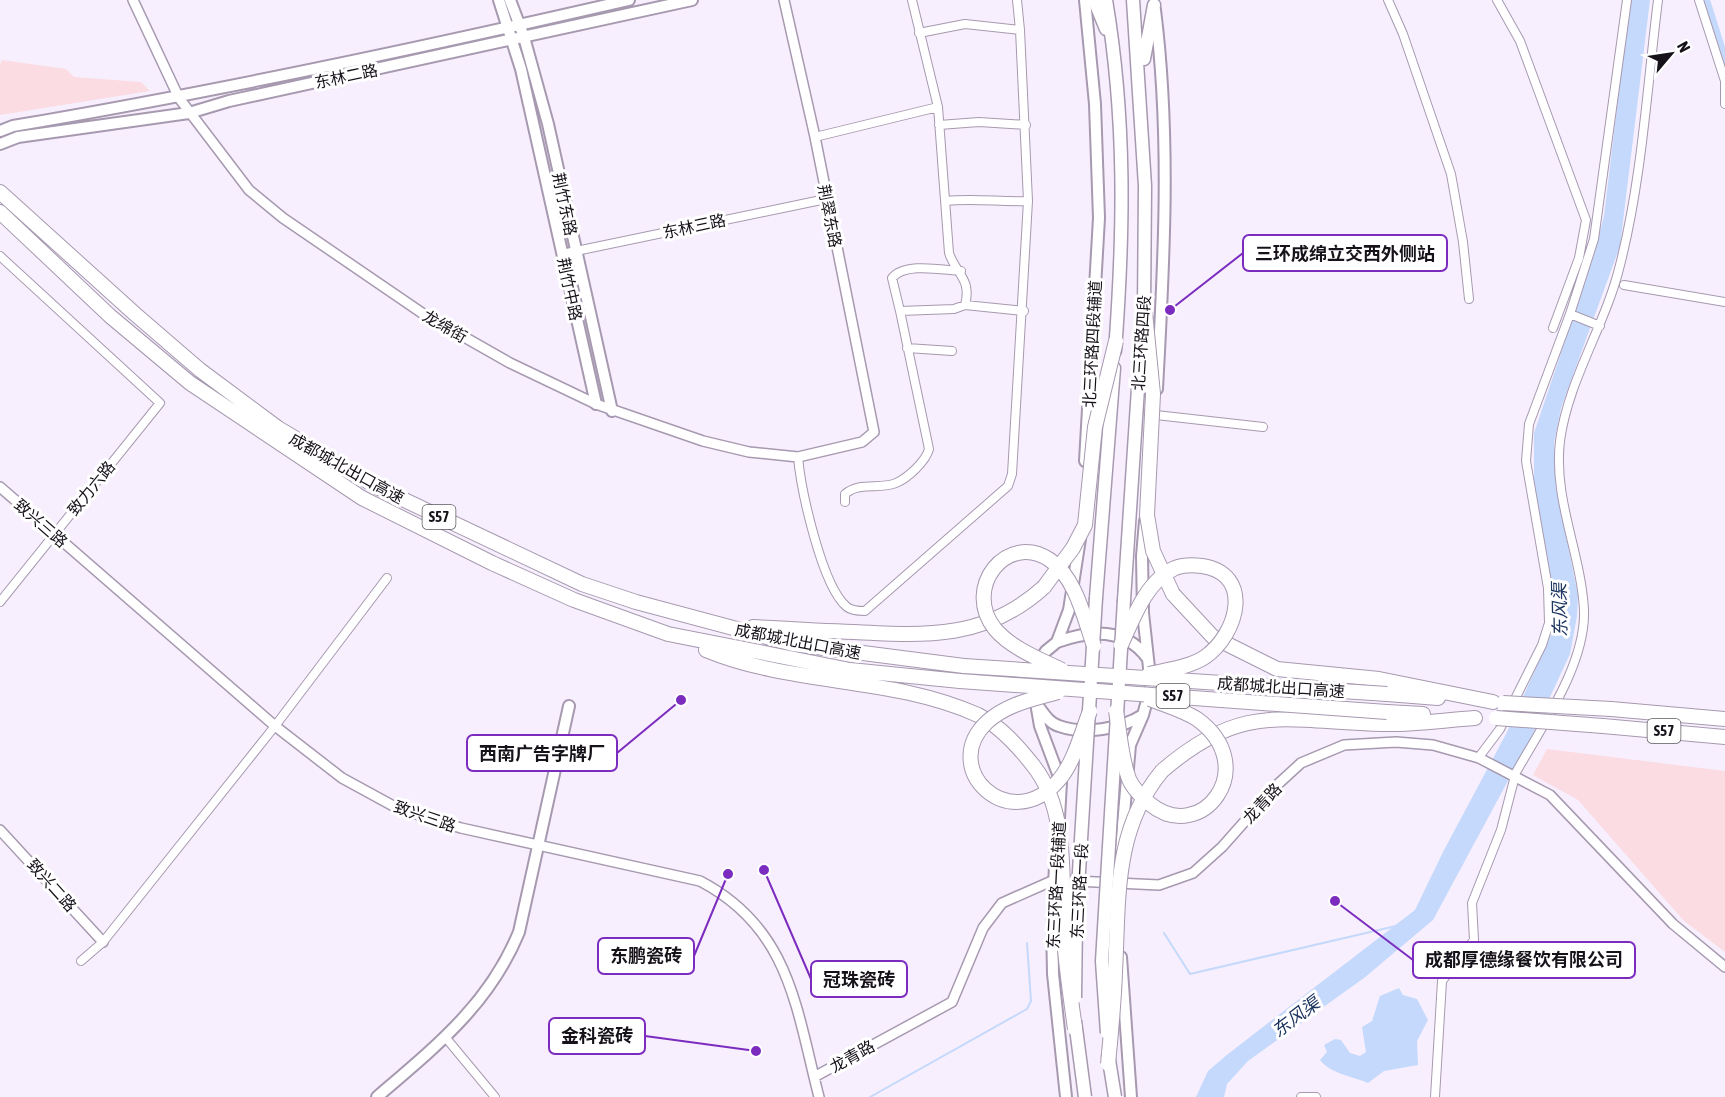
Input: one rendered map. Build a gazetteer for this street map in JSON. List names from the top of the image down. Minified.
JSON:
{"streets":{"highway":["北三环路四段","成都城北出口高速","S57","东三环路一段"],"main road":["东林二路","荆竹东路","荆竹中路","北三环路四段辅道","东三环路一段辅道"],"street":["荆翠东路","东林三路","龙绵街","致力六路","致兴三路","龙青路","致兴二路"]},"crossings":[["东林二路","荆竹东路"],["东林二路","荆竹中路"],["东林二路","龙绵街"],["荆竹东路","东林三路"],["荆竹东路","荆竹中路"],["荆竹东路","龙绵街"],["荆翠东路","东林三路"],["荆翠东路","龙绵街"],["东林三路","荆竹中路"],["荆竹中路","龙绵街"],["北三环路四段","东三环路一段"],["北三环路四段辅道","东三环路一段辅道"],["致力六路","致兴三路"],["致兴三路","龙青路"],["龙青路","东三环路一段辅道"]],"water":["东风渠"],"places":["三环成绵立交西外侧站","西南广告字牌厂","冠珠瓷砖","东鹏瓷砖","成都厚德缘餐饮有限公司","金科瓷砖"],"north":"top right"}
